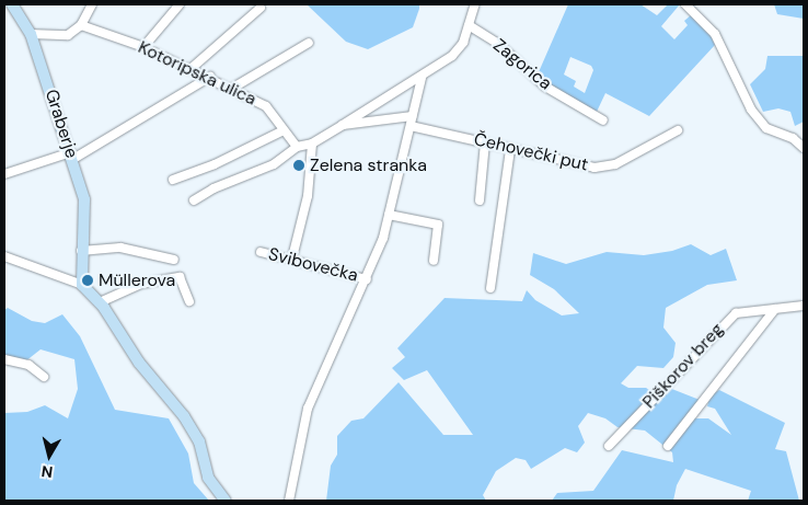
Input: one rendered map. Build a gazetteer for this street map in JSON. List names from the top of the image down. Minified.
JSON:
{"streets":{"street":["Zagorica","Kotoripska ulica","Graberje","Čehovečki put","Svibovečka","Piškorov breg"]},"places":["Zelena stranka","Müllerova"],"north":"bottom"}
